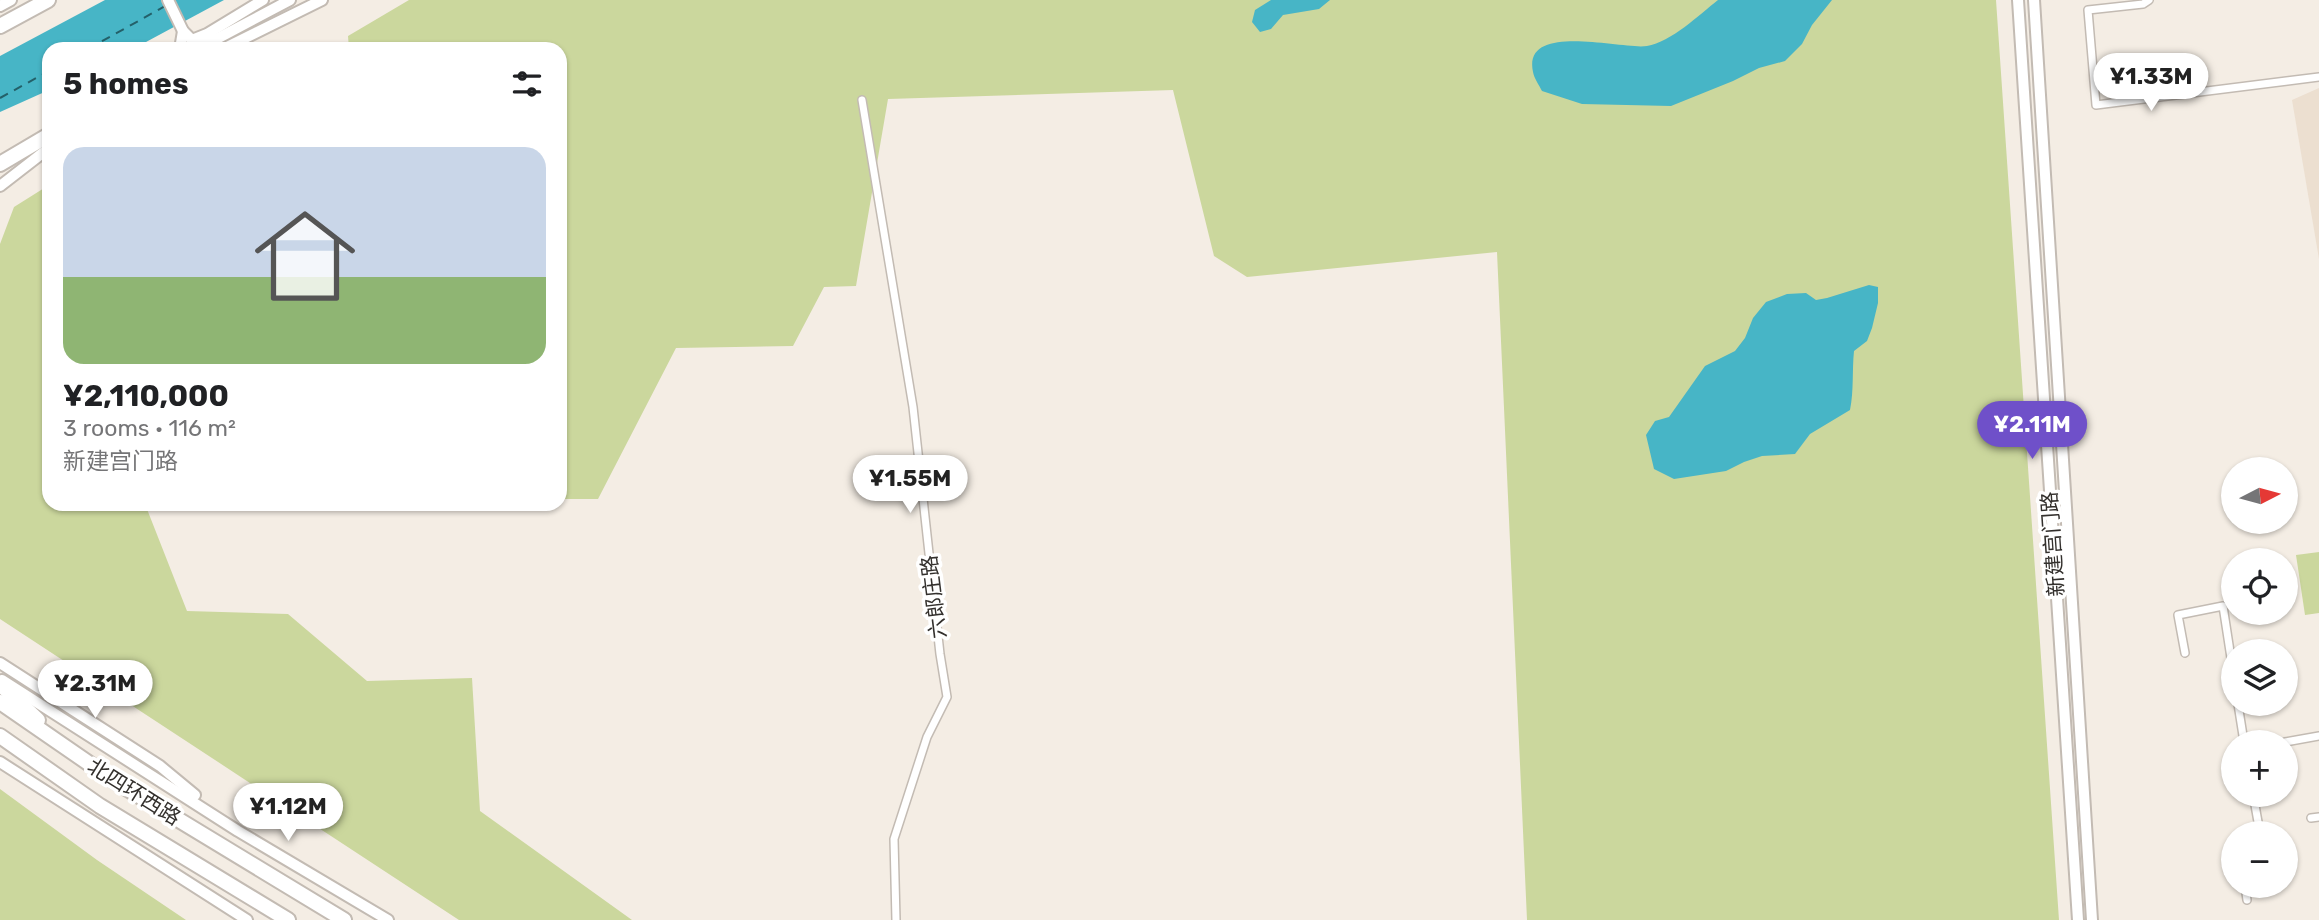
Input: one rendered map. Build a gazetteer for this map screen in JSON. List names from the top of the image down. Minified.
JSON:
{"streets":{"highway":["北四环西路"],"street":["新建宫门路","六郎庄路"]},"north":"right","page":{"heading":"5 homes","price":["¥1.33M","¥2.11M","¥1.55M","¥2.31M","¥1.12M"],"list":[{"name":"¥2,110,000","note":"3 rooms · 116 m² · 新建宫门路"}],"map_buttons":["+","−"]}}
